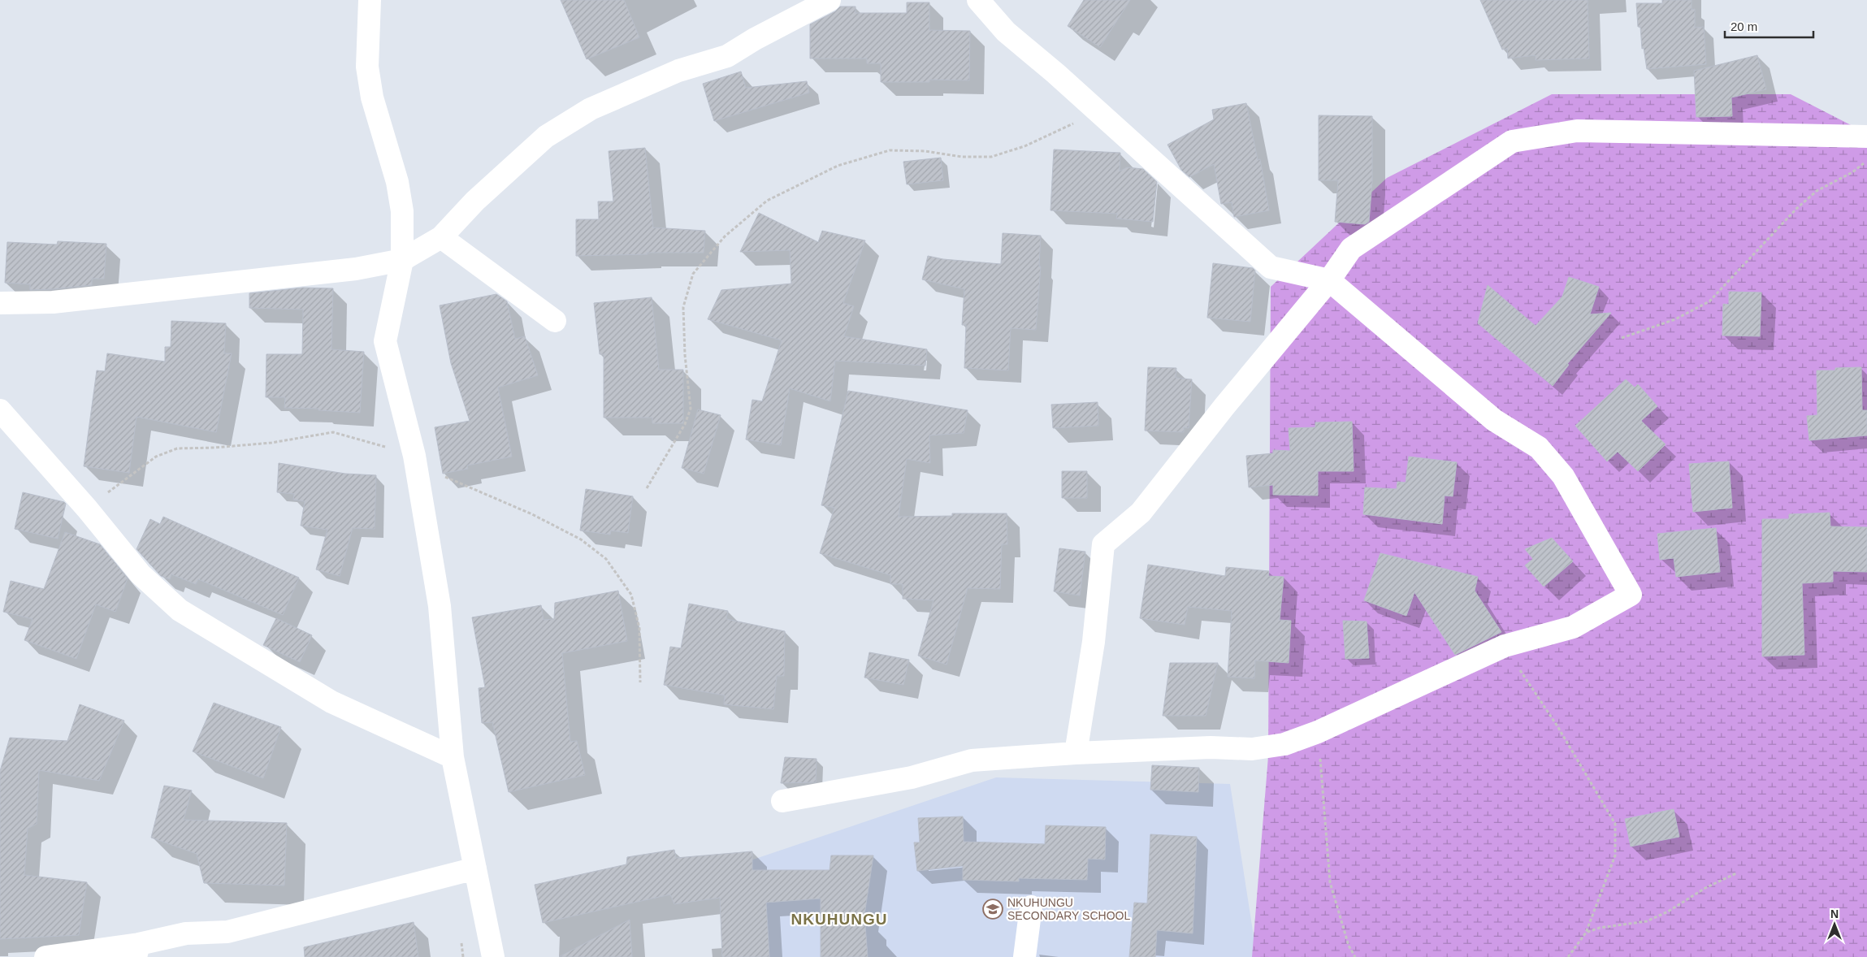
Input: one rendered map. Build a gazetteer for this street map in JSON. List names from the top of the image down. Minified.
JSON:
{"districts":["NKUHUNGU"],"places":{"school or university":["NKUHUNGU SECONDARY SCHOOL"]},"scale_bar":"20 m","north":"top"}
